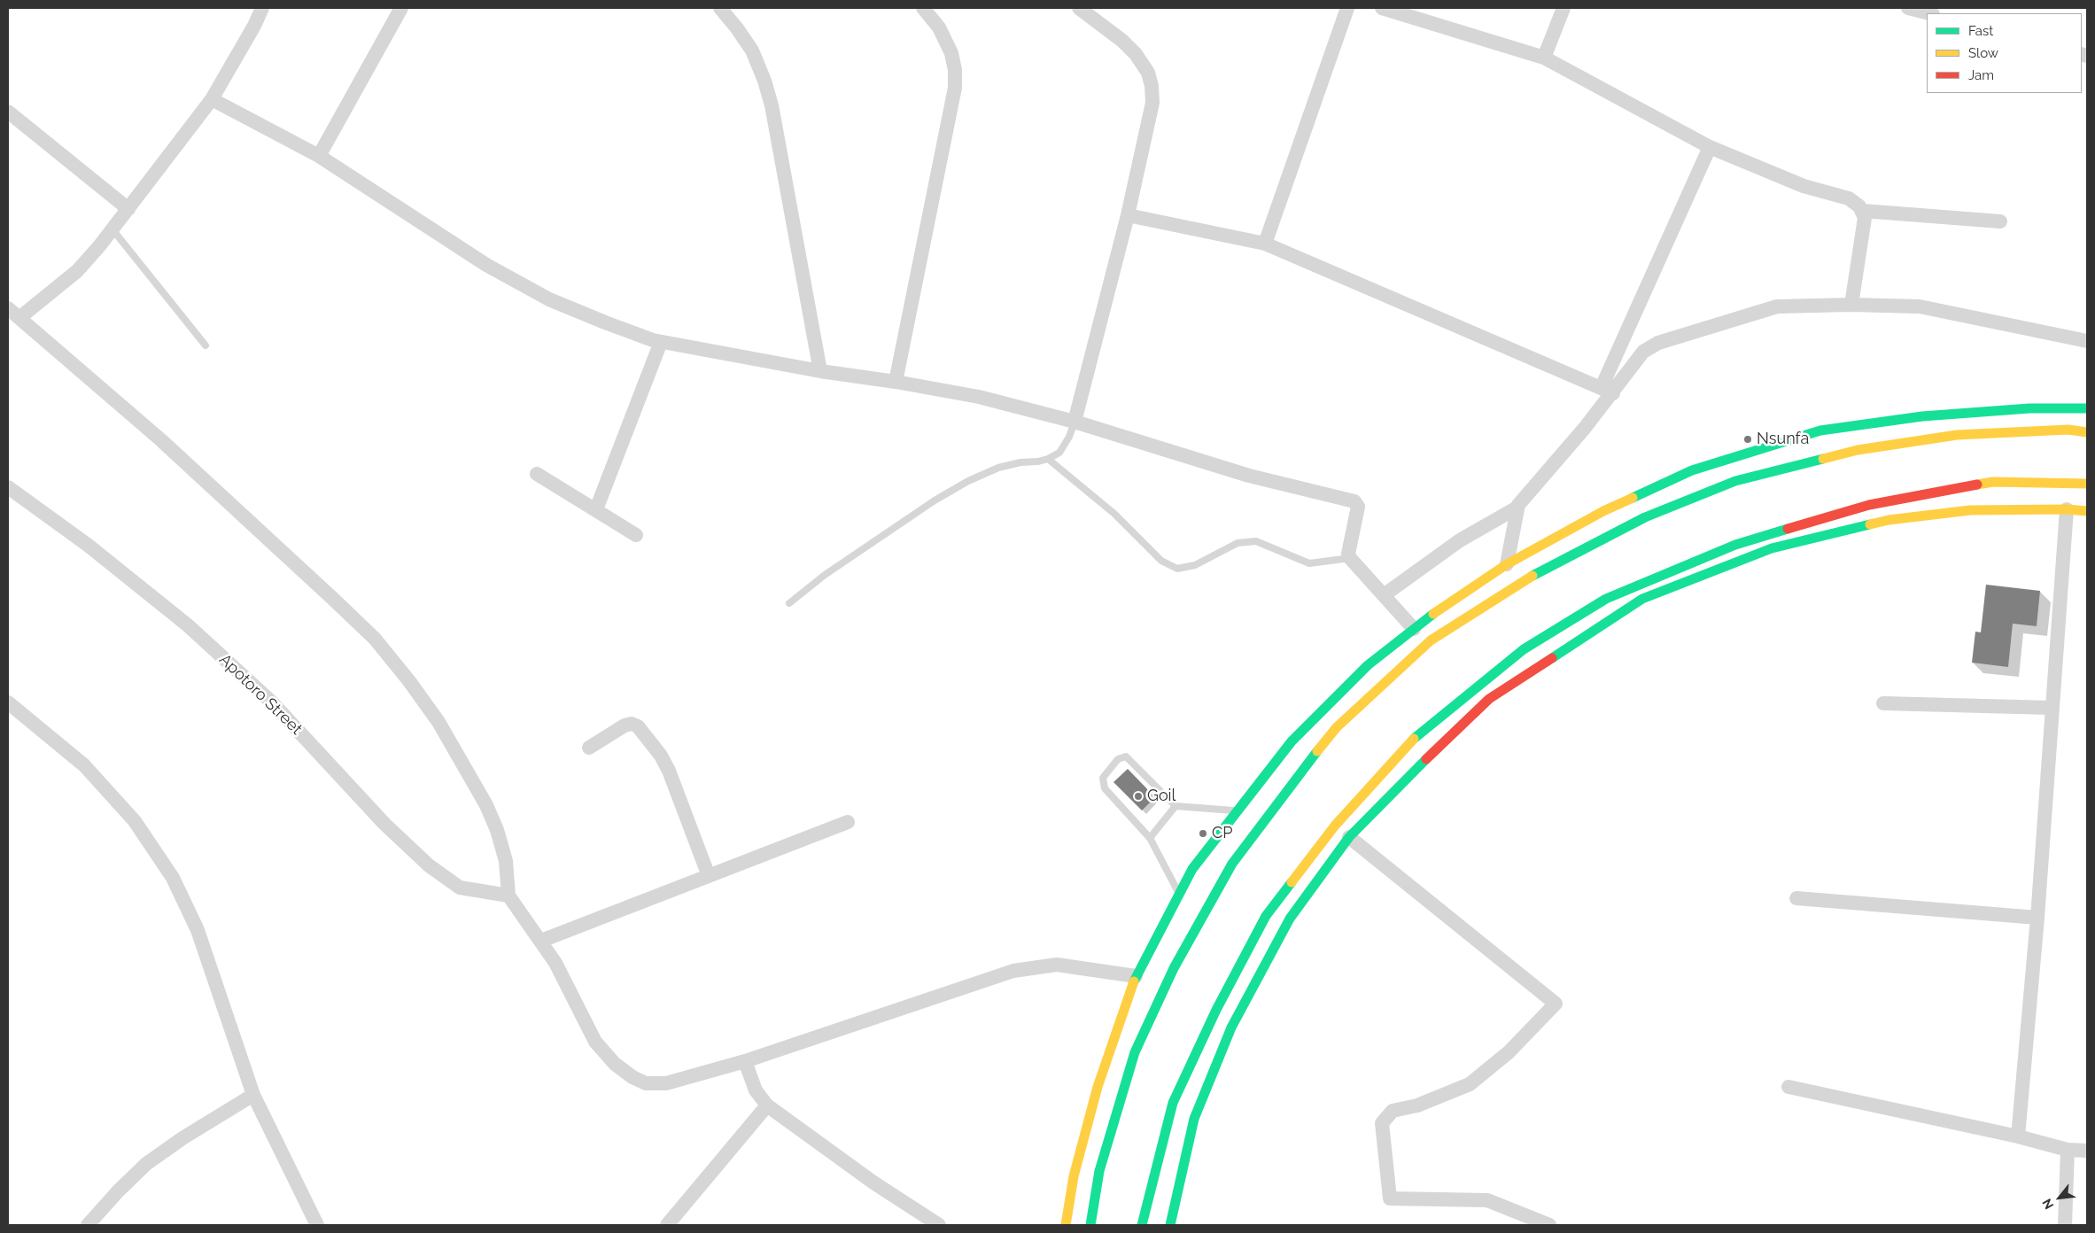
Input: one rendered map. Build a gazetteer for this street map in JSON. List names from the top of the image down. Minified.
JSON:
{"streets":{"street":["Apotoro Street"]},"places":["Nsunfa","Goil","CP"],"legend":["Fast","Slow","Jam"],"north":"bottom left"}
